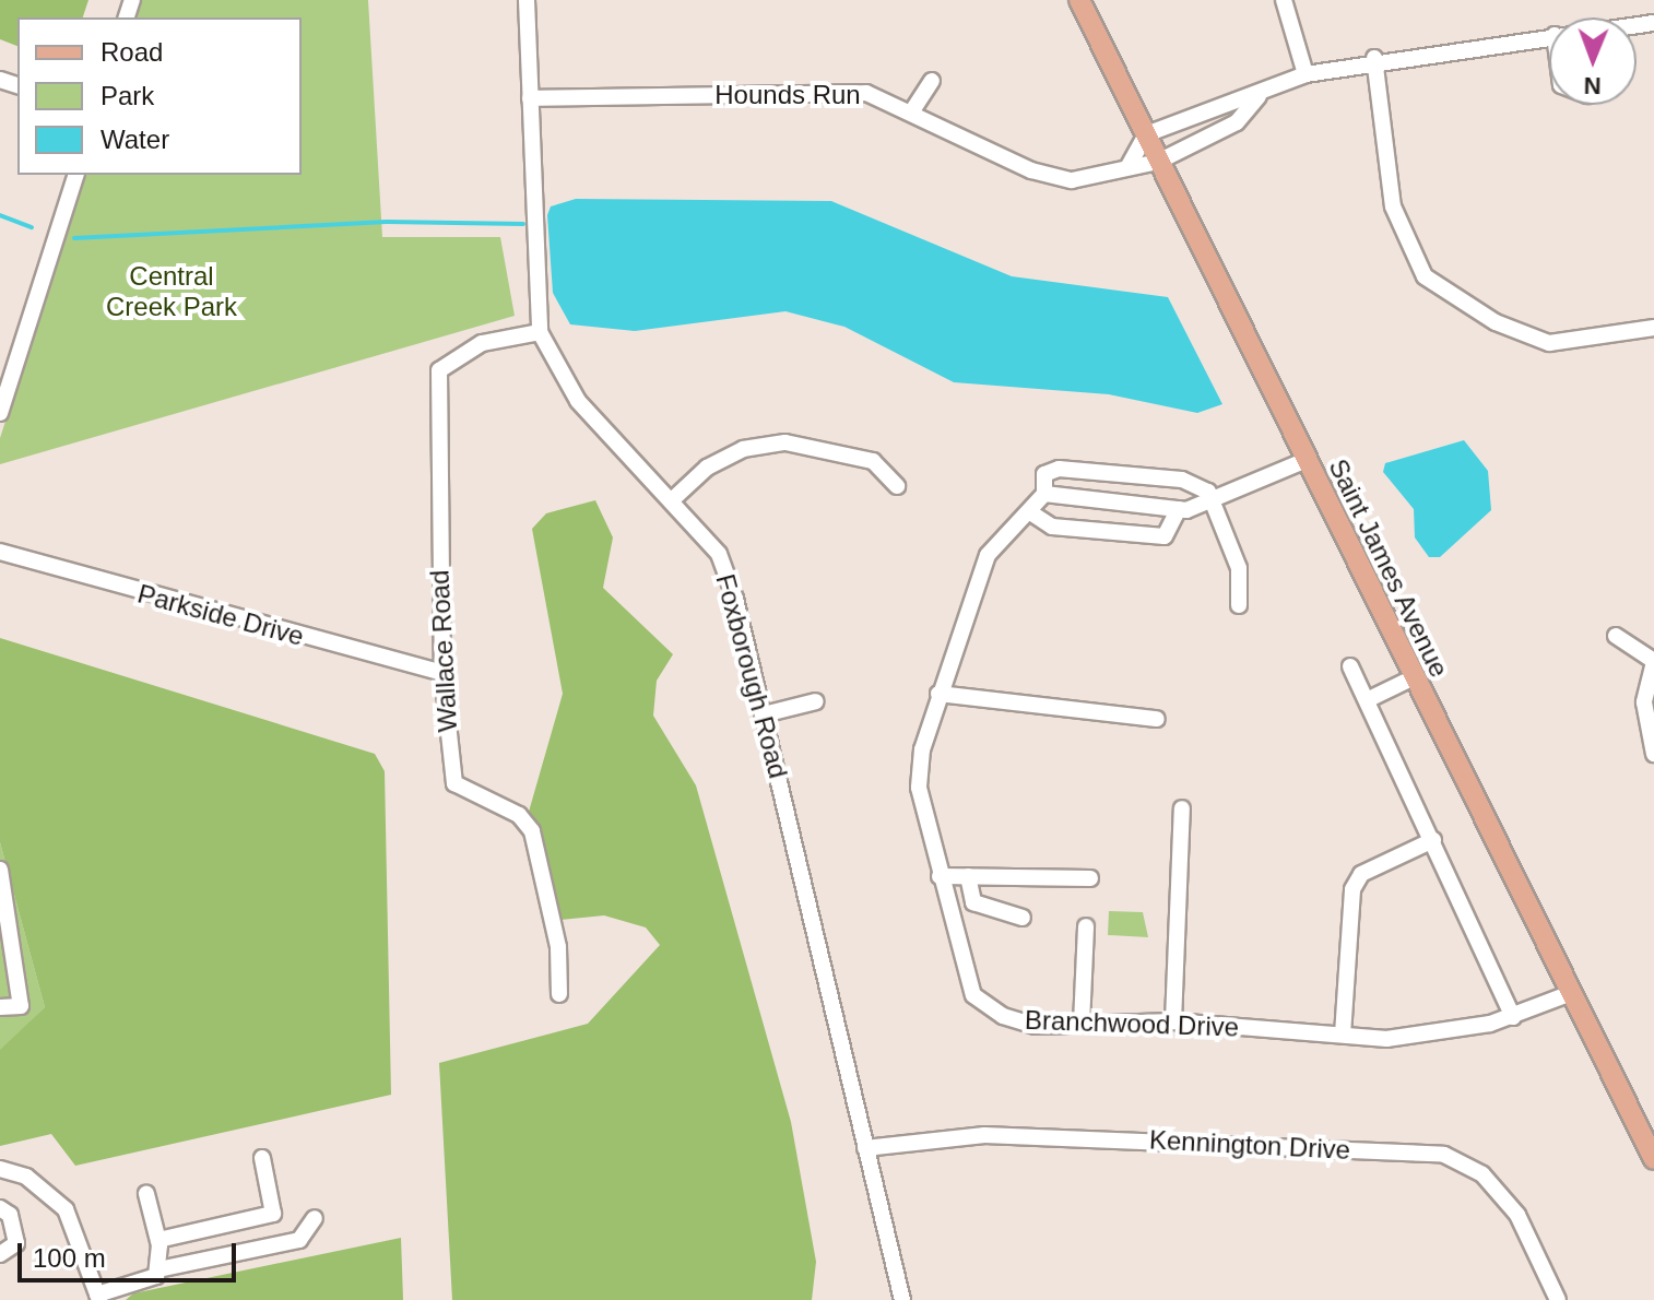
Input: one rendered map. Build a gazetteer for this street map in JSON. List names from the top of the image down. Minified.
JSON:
{"streets":{"main road":["Saint James Avenue"],"street":["Hounds Run","Parkside Drive","Wallace Road","Foxborough Road","Branchwood Drive","Kennington Drive"]},"crossings":[["Hounds Run","Saint James Avenue"],["Hounds Run","Foxborough Road"],["Saint James Avenue","Branchwood Drive"],["Parkside Drive","Wallace Road"],["Wallace Road","Foxborough Road"],["Foxborough Road","Kennington Drive"]],"parks":["Central Creek Park"],"legend":["Road","Park","Water"],"scale_bar":"100 m","north":"bottom"}
